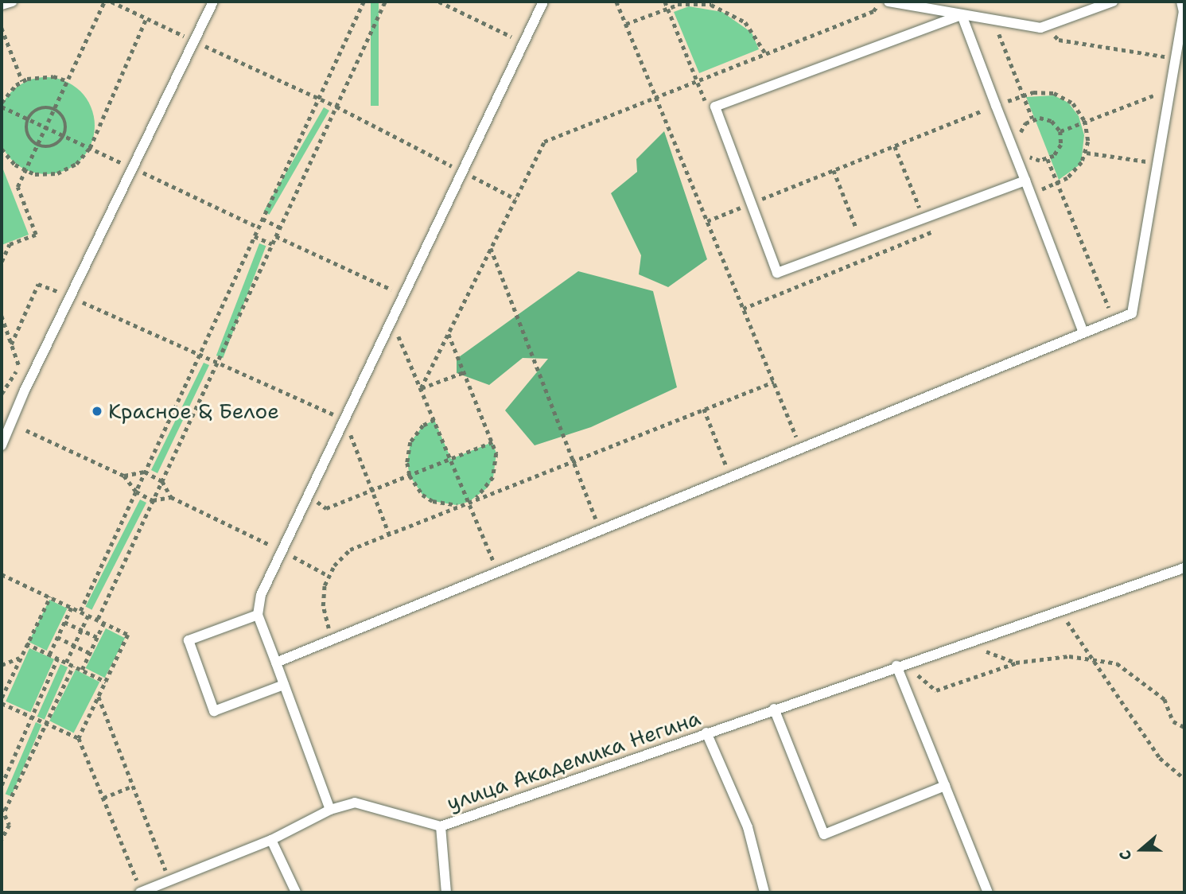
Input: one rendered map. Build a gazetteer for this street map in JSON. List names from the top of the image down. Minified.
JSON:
{"streets":{"lane":["улица Академика Негина"]},"places":["Красное & Белое"],"north":"left"}
